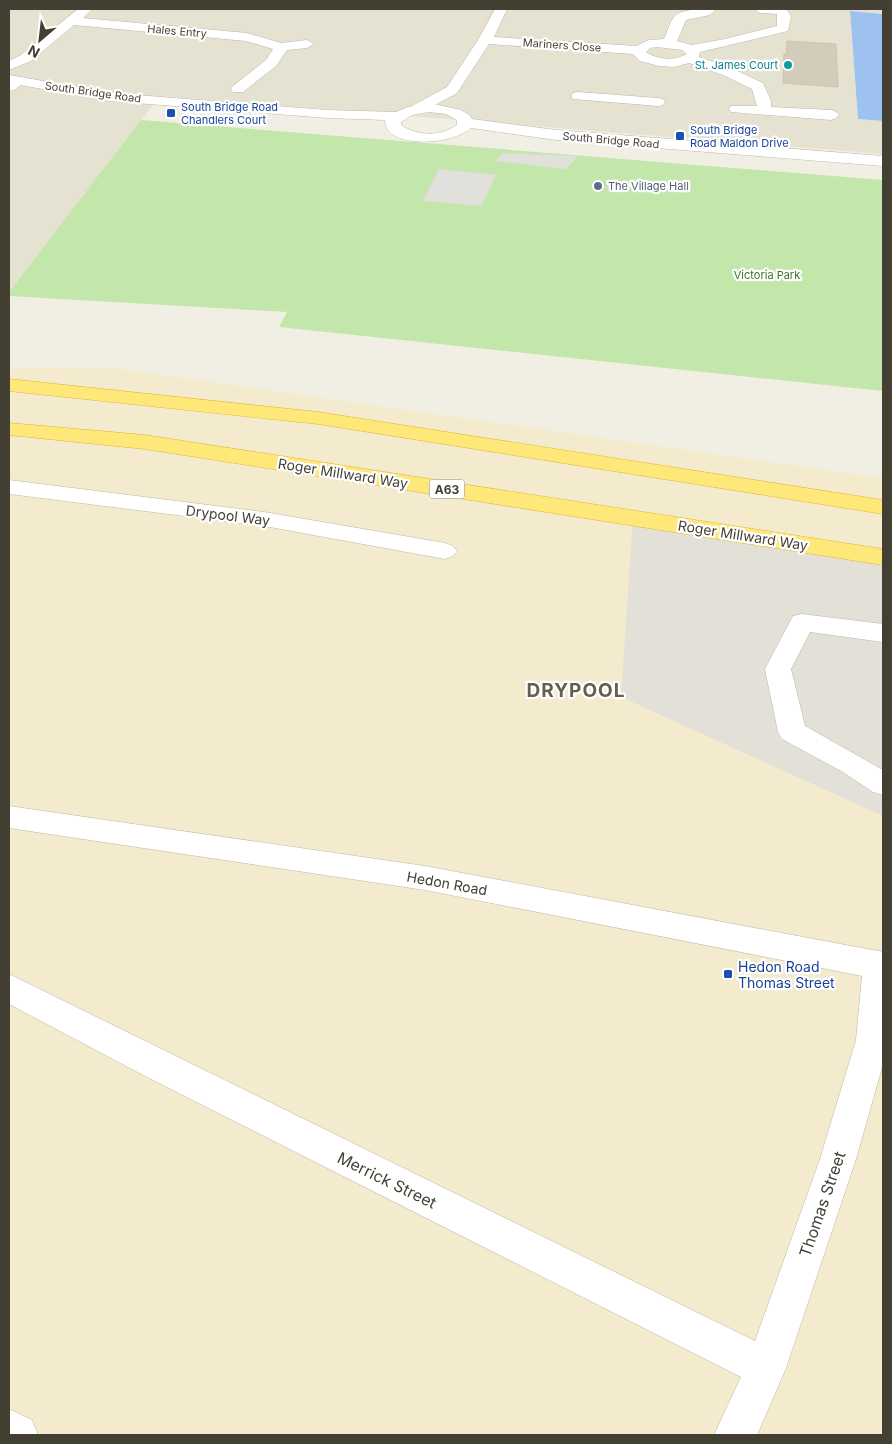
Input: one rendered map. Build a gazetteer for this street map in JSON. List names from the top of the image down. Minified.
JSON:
{"streets":{"highway":["Roger Millward Way","A63"],"street":["Hales Entry","Mariners Close","South Bridge Road","Drypool Way","Hedon Road","Merrick Street","Thomas Street"]},"crossings":[["Hedon Road","Thomas Street"],["Merrick Street","Thomas Street"]],"districts":["DRYPOOL"],"parks":["Victoria Park"],"places":{"other":["St. James Court","The Village Hall"],"transit":["South Bridge Road Chandlers Court","South Bridge Road Maldon Drive","Hedon Road Thomas Street"]},"north":"bottom left"}
